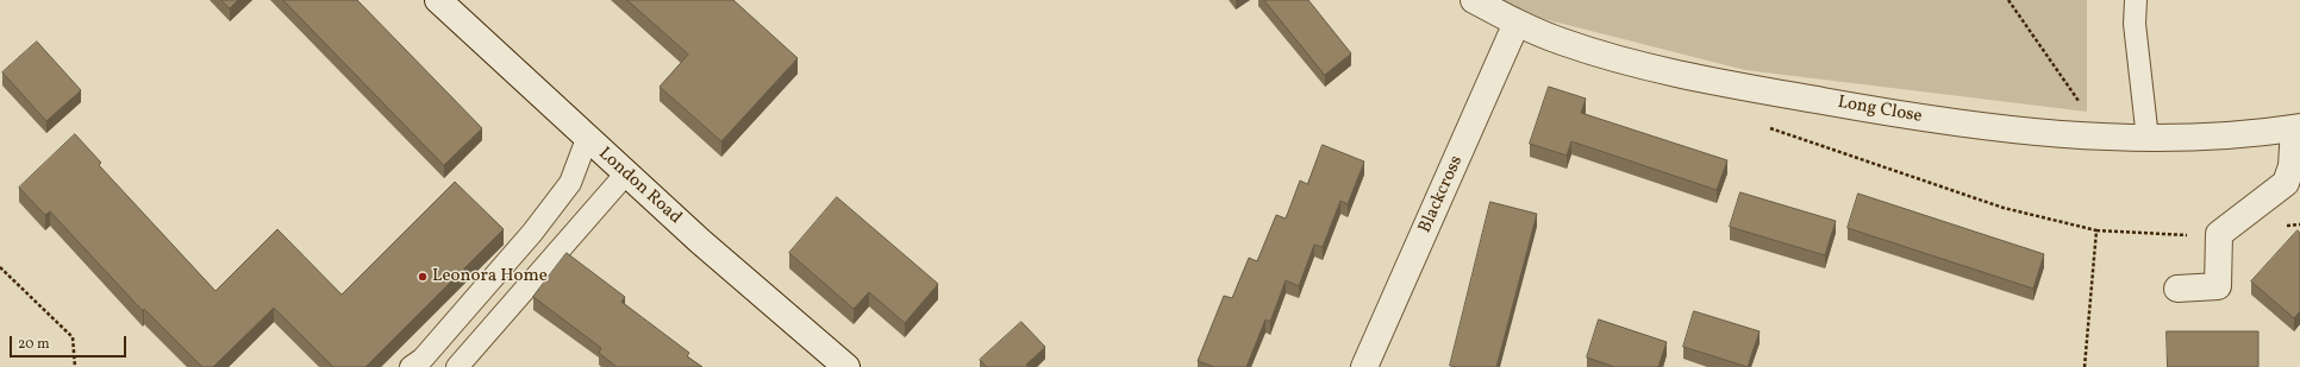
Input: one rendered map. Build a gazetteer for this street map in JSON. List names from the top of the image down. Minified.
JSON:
{"streets":{"street":["Long Close","London Road","Blackcross"]},"crossings":[["Long Close","Blackcross"]],"places":["Leonora Home"],"scale_bar":"20 m"}
